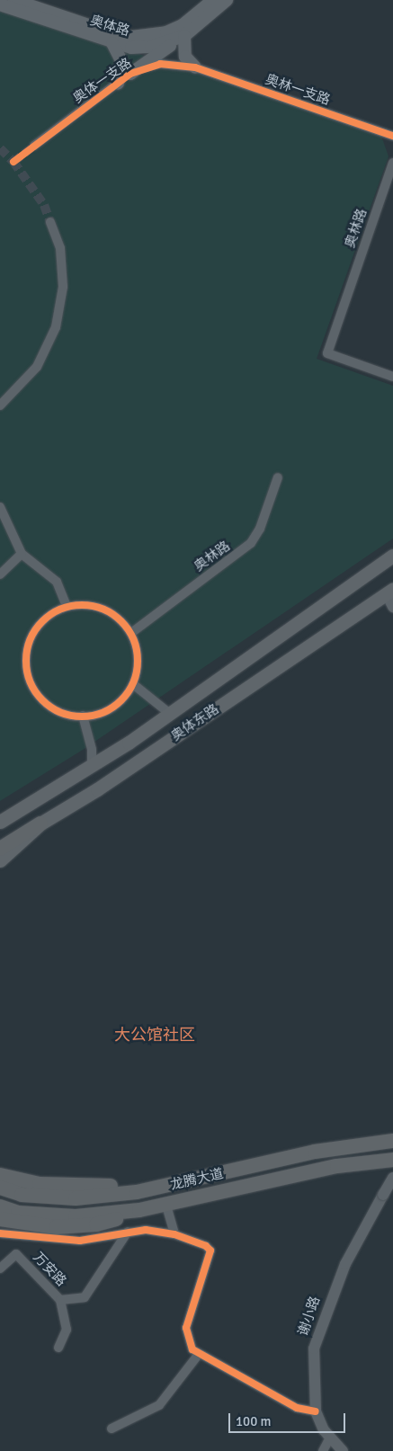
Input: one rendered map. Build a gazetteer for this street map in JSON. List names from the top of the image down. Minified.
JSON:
{"streets":{"highway":["龙腾大道"],"main road":["奥体路","奥体东路"],"street":["奥体一支路","奥林一支路","奥林路","万安路","谢小路"]},"crossings":[["奥体一支路","奥林一支路"]],"districts":["大公馆社区"],"scale_bar":"100 m"}
